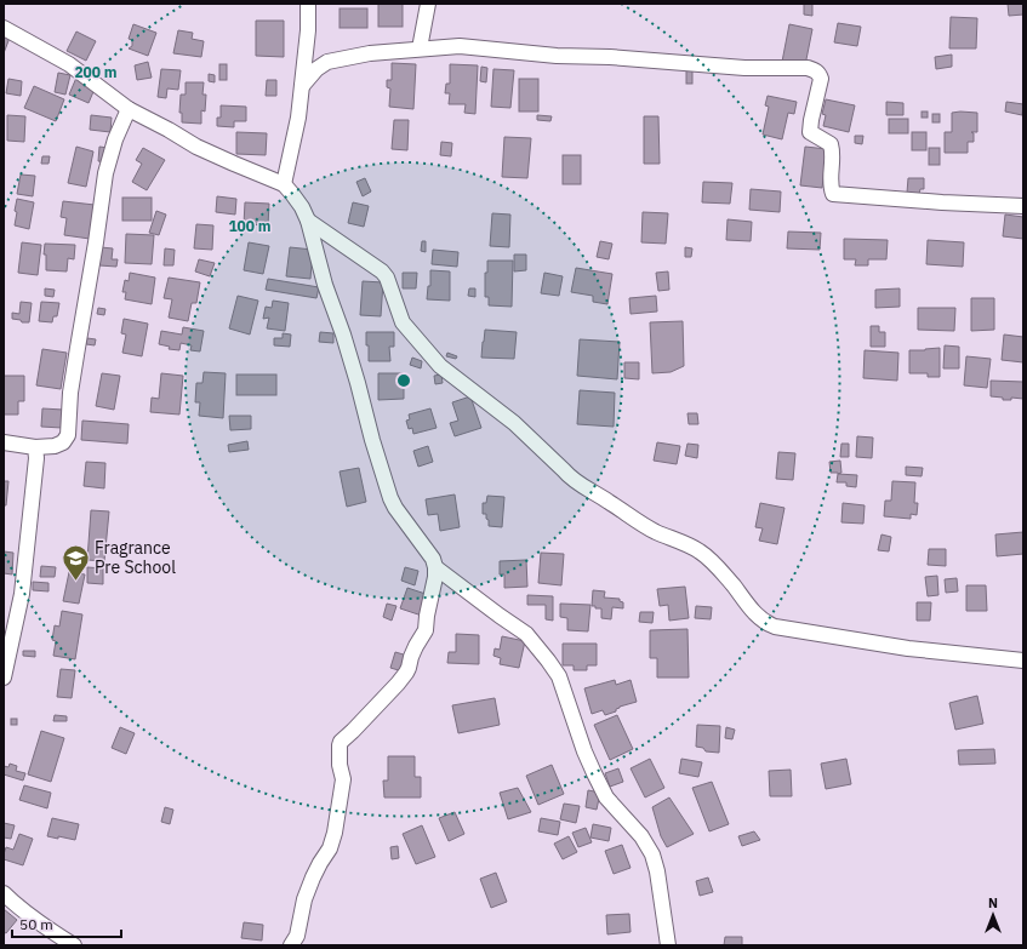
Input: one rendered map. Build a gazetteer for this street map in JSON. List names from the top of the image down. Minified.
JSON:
{"places":{"school or university":["Fragrance Pre School"]},"scale_bar":"50 m","north":"top","rings":["200 m","100 m"]}
